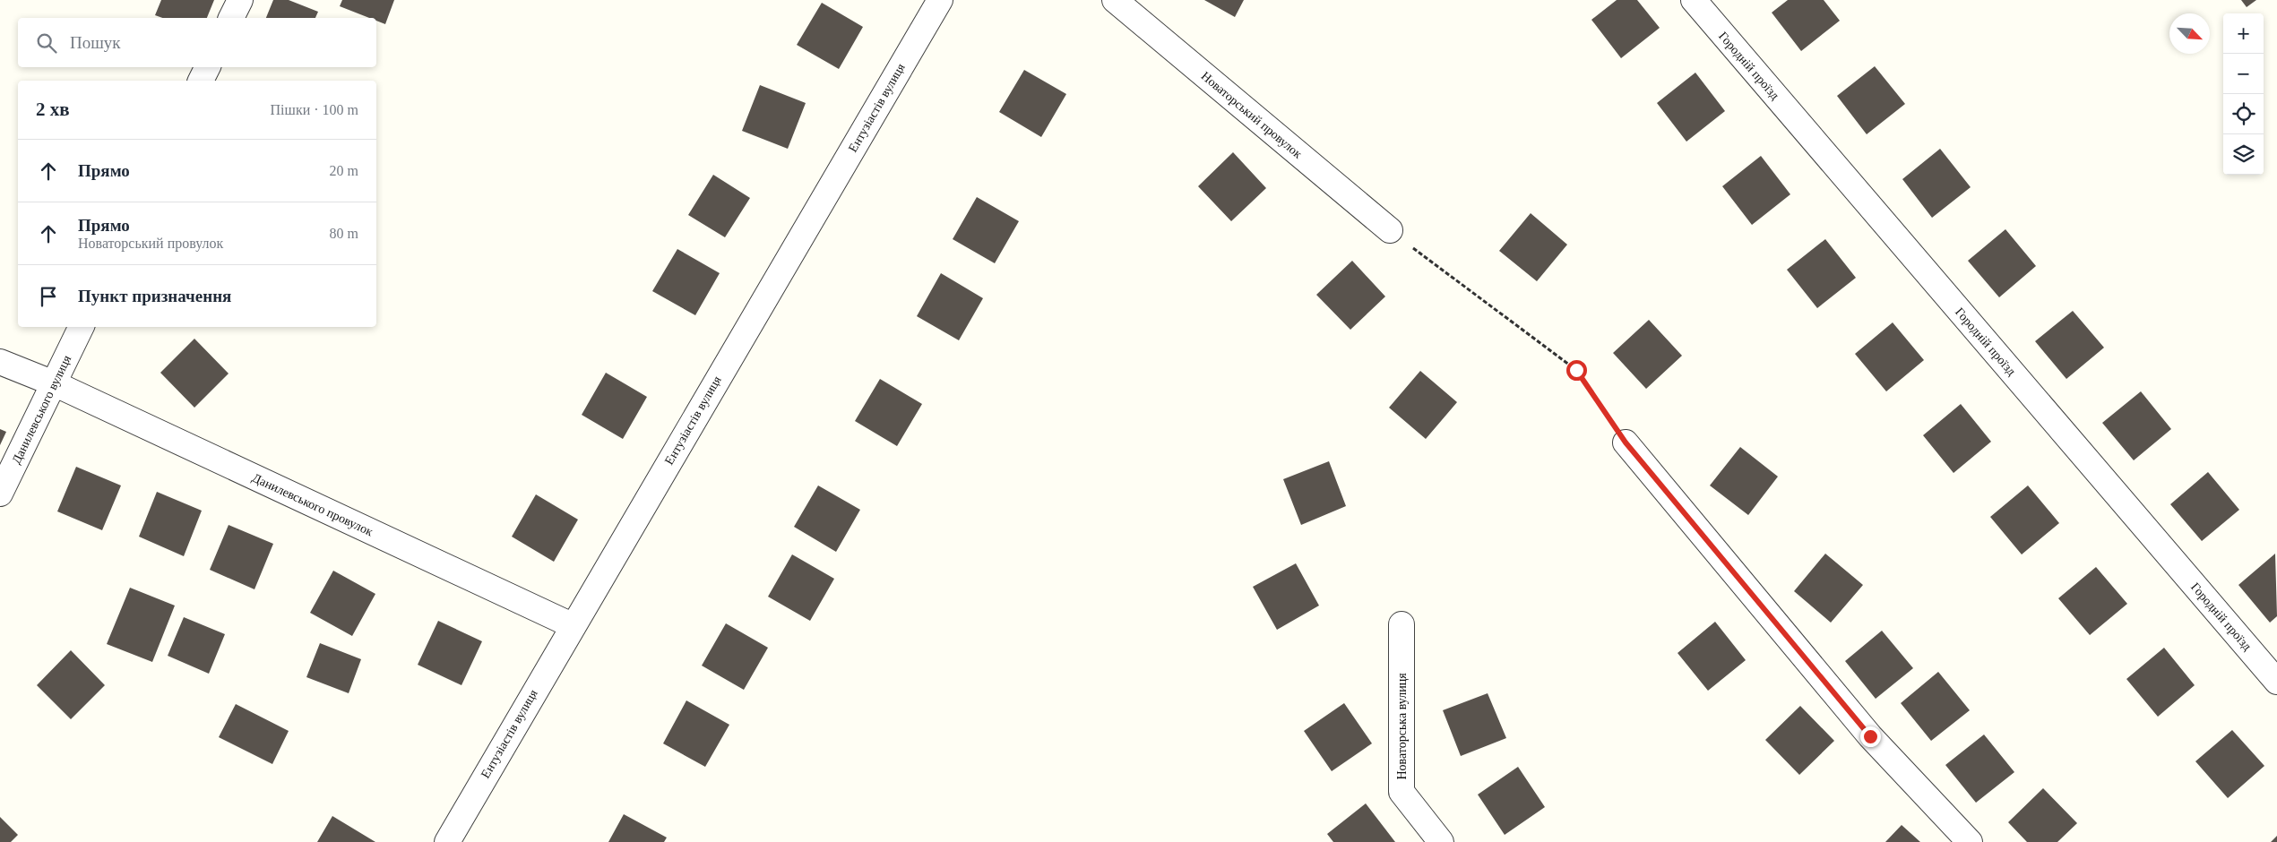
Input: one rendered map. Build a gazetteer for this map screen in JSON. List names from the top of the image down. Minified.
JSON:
{"streets":{"street":["Городній проїзд","Ентузіастів вулиця","Новаторський провулок","Данилевського вулиця","Данилевського провулок","Новаторська вулиця"]},"crossings":[["Ентузіастів вулиця","Данилевського провулок"],["Данилевського вулиця","Данилевського провулок"]],"north":"bottom right","page":{"map_buttons":["+","−"],"search":"Пошук","heading":["2 хв","Пішки · 100 m"],"list":[["Прямо","20 m"],["Прямо","Новаторський провулок","80 m"],"Пункт призначення"]}}
